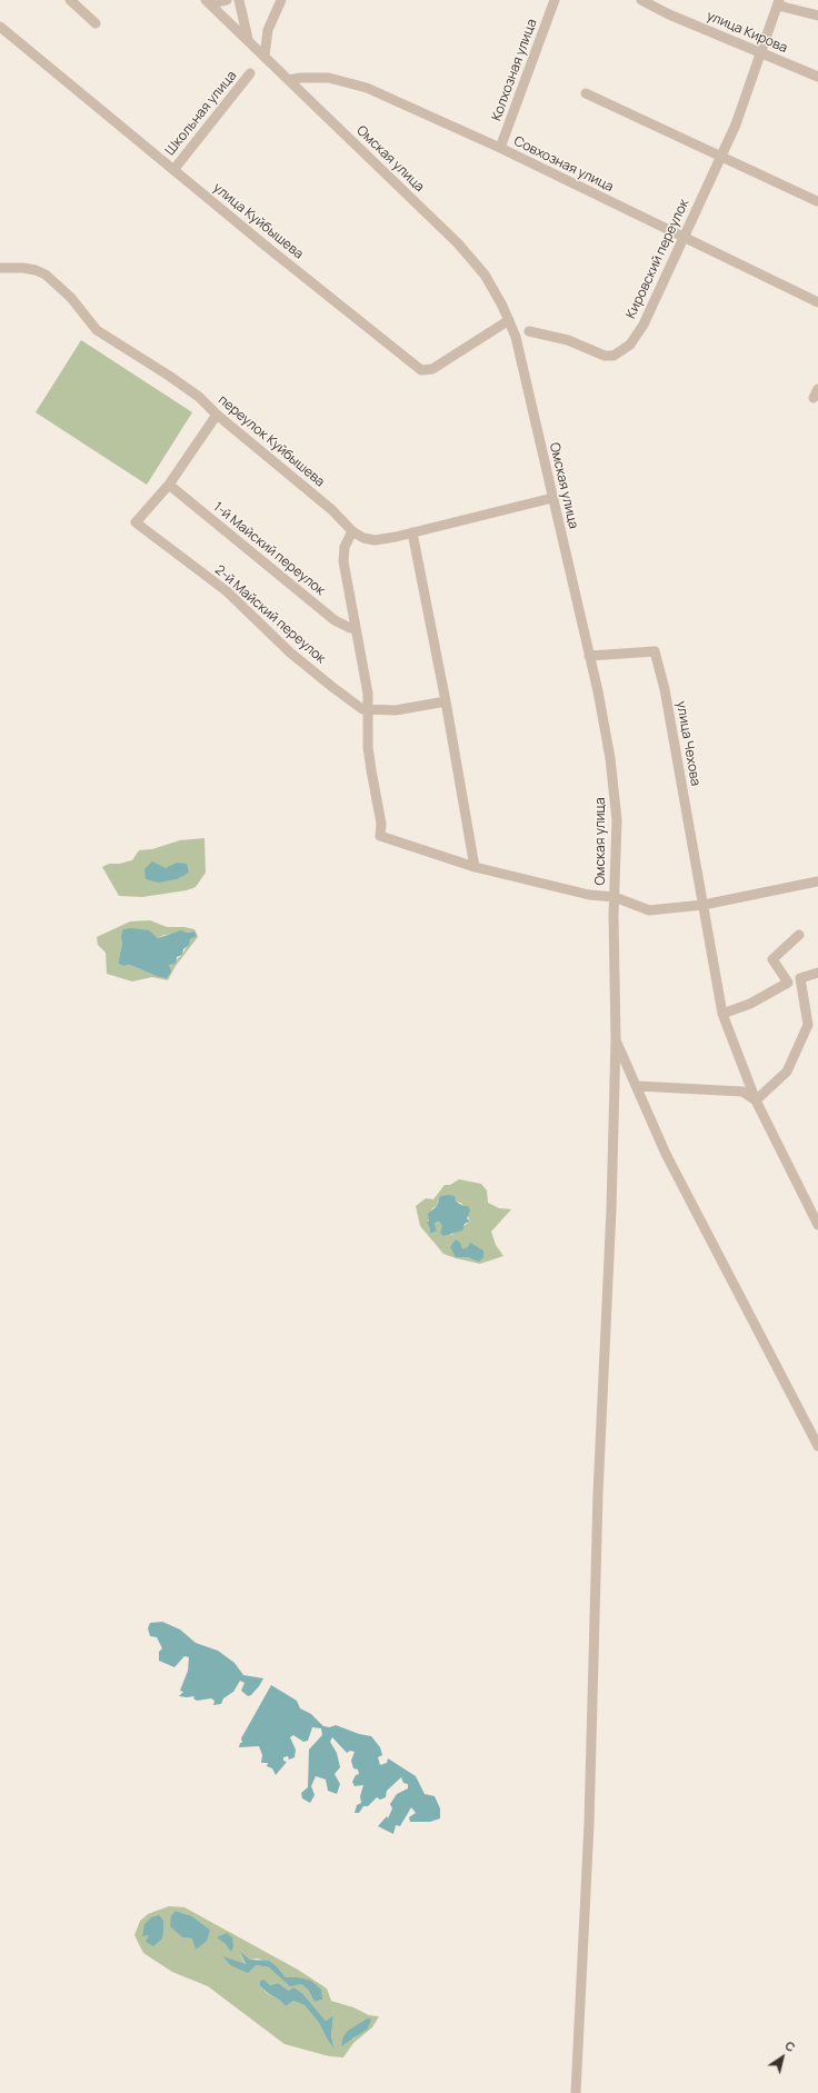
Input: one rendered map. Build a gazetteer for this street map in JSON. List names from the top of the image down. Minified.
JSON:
{"streets":{"street":["улица Кирова","Колхозная улица","Школьная улица","Омская улица","Совхозная улица","улица Куйбышева","Кировский переулок","переулок Куйбышева","1-й Майский переулок","2-й Майский переулок","улица Чехова"]},"crossings":[["улица Кирова","Кировский переулок"],["Колхозная улица","Совхозная улица"],["Школьная улица","улица Куйбышева"],["Омская улица","Совхозная улица"],["Омская улица","улица Куйбышева"],["Омская улица","переулок Куйбышева"],["Омская улица","улица Чехова"],["Совхозная улица","Кировский переулок"],["переулок Куйбышева","2-й Майский переулок"],["1-й Майский переулок","2-й Майский переулок"]],"north":"top right"}
